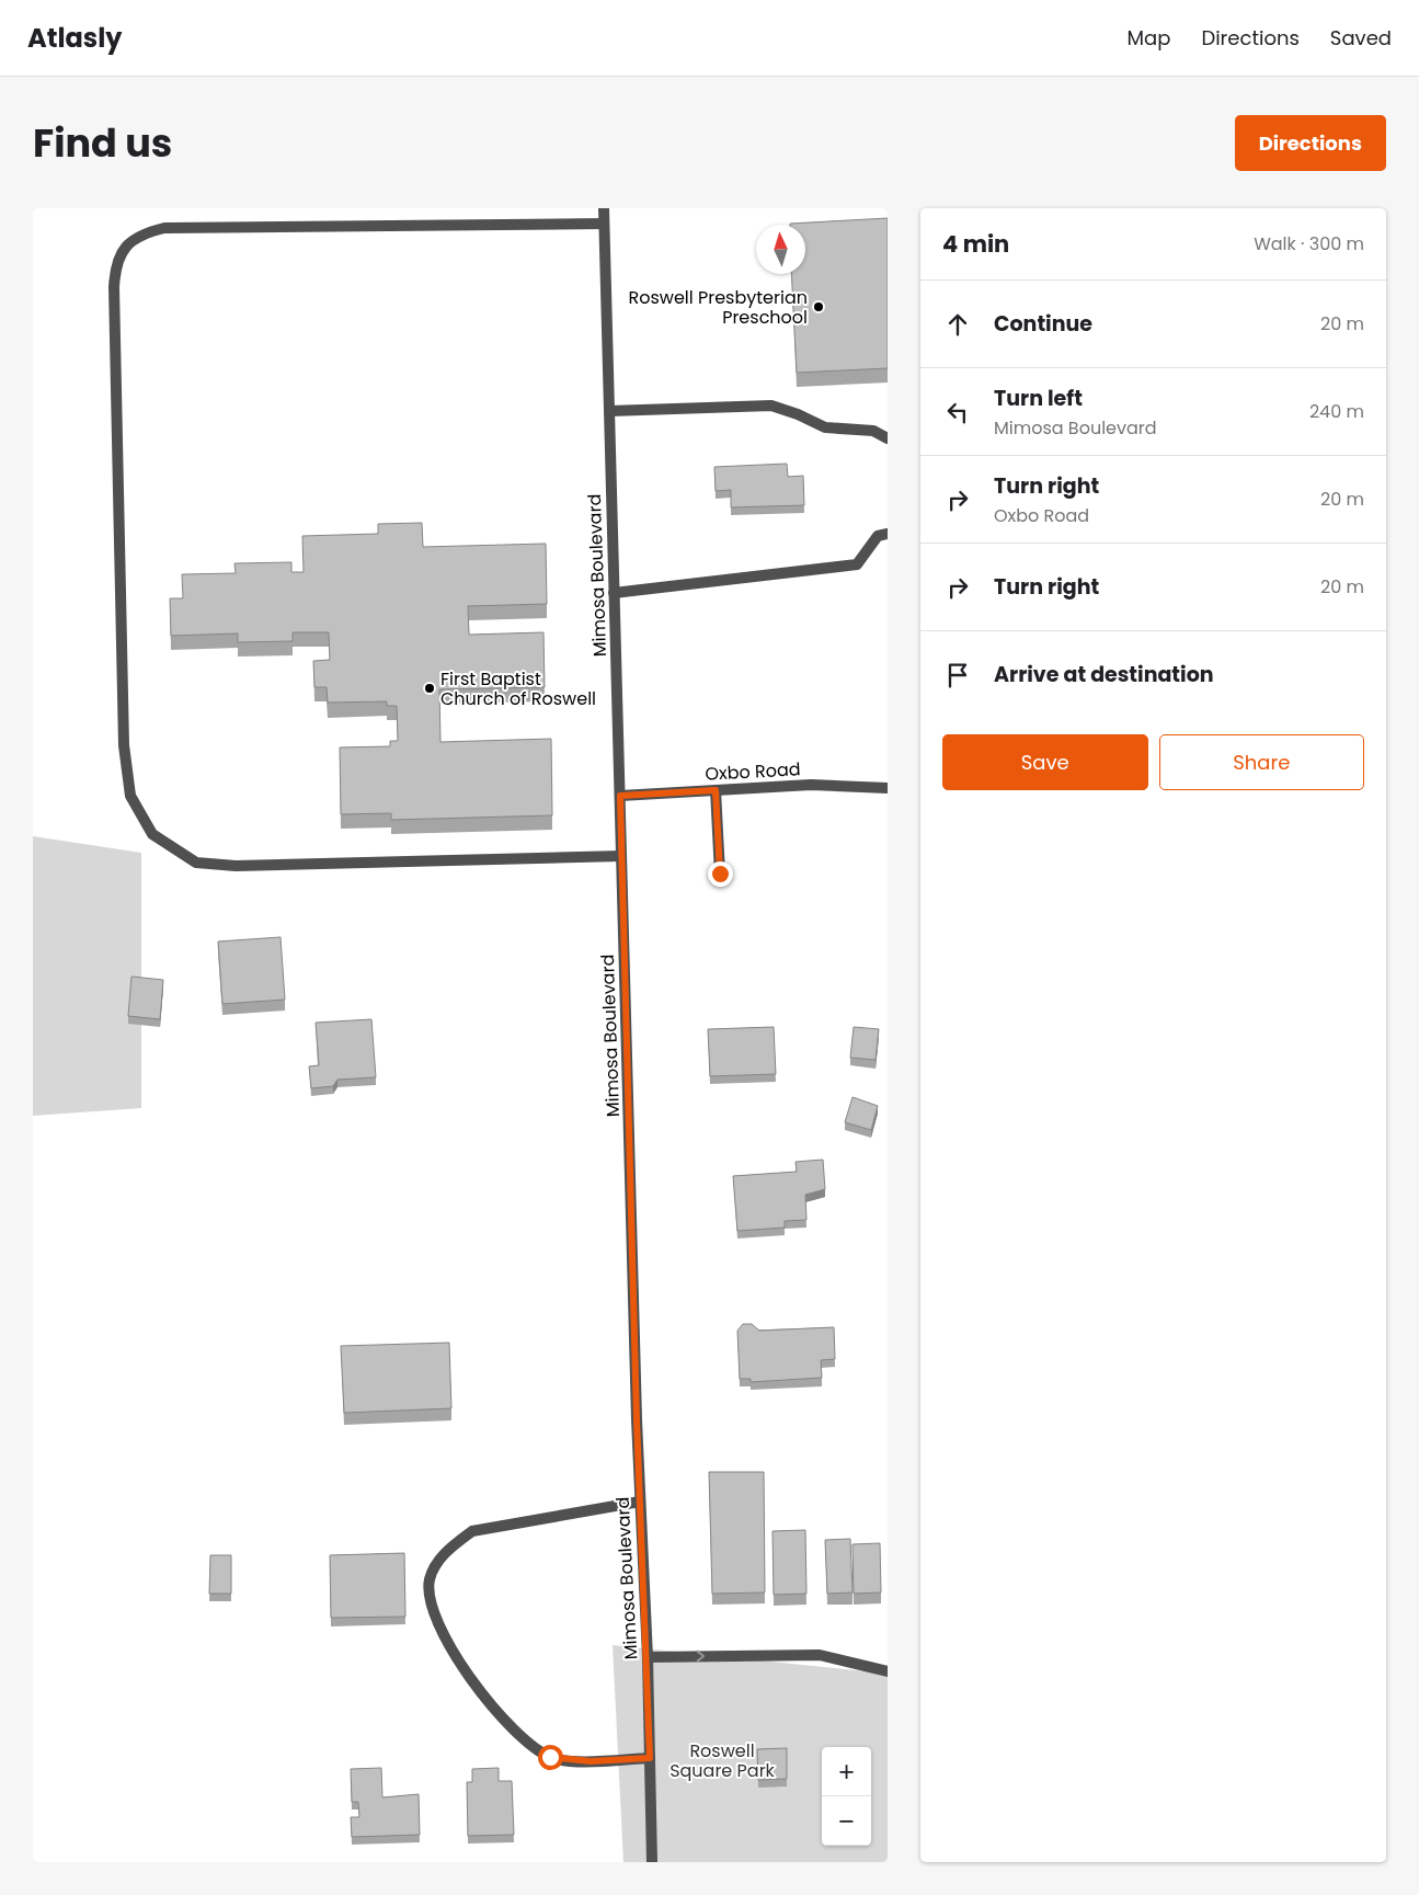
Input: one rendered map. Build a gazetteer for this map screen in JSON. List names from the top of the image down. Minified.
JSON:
{"streets":{"street":["Mimosa Boulevard","Oxbo Road"]},"crossings":[["Mimosa Boulevard","Oxbo Road"]],"parks":["Roswell Square Park"],"places":["Roswell Presbyterian Preschool","First Baptist Church of Roswell"],"north":"top","page":{"header":"Atlasly","nav":["Map","Directions","Saved"],"title":"Find us","buttons":["Directions",["Save","Share"]],"heading":["4 min","Walk · 300 m"],"list":[["Continue","20 m"],["Turn left","Mimosa Boulevard","240 m"],["Turn right","Oxbo Road","20 m"],["Turn right","20 m"],"Arrive at destination"],"map_buttons":["+","−"]}}
